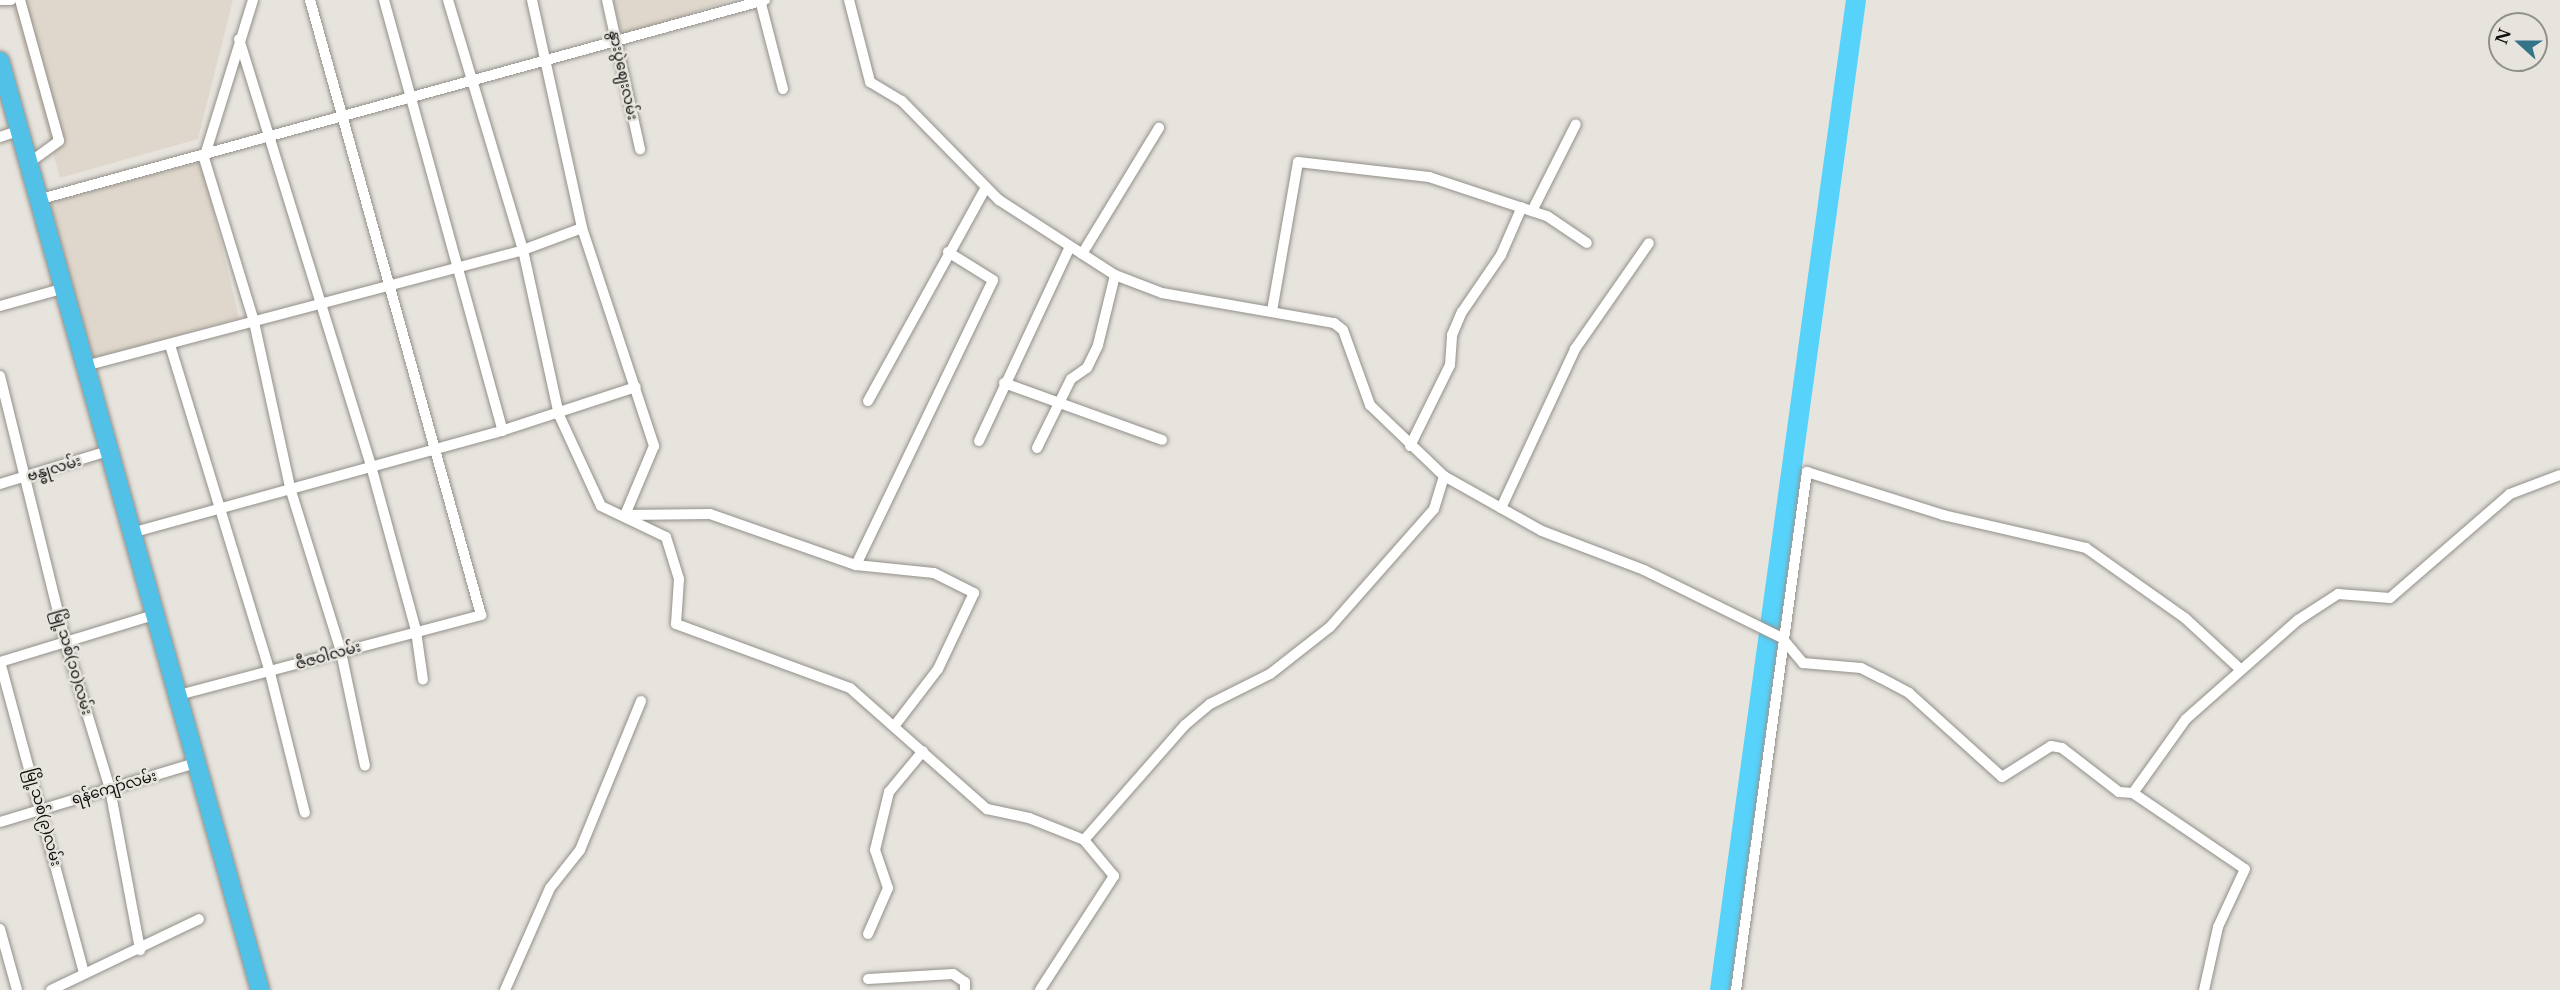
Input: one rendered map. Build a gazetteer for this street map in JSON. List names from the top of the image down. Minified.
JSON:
{"streets":{"street":["နွားပွဲဈေးလမ်း","ဗန္ဓုလမ်း","ဇီဇဝါလမ်း","မြို့သစ်(၁၀)လမ်း","ရန်ကျော်လမ်း","မြို့သစ်(၉)လမ်း"]},"crossings":[["ဗန္ဓုလမ်း","မြို့သစ်(၁၀)လမ်း"],["မြို့သစ်(၁၀)လမ်း","ရန်ကျော်လမ်း"],["ရန်ကျော်လမ်း","မြို့သစ်(၉)လမ်း"]],"north":"left"}
